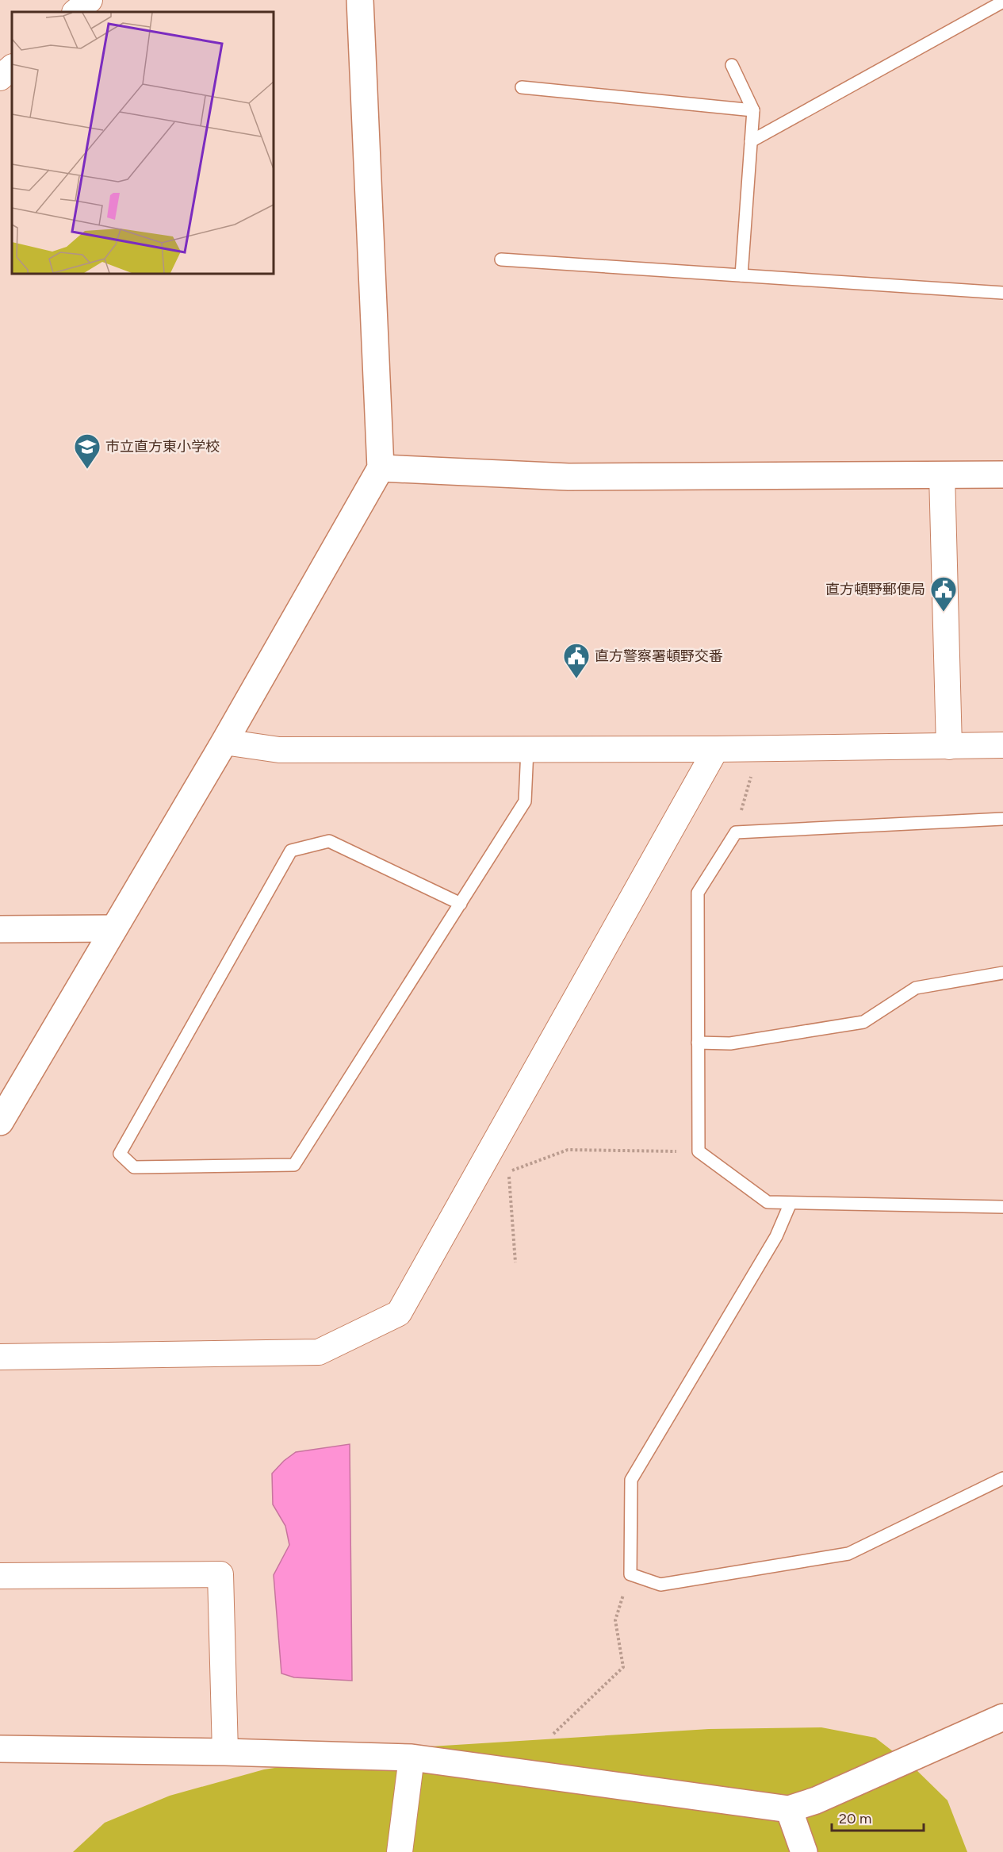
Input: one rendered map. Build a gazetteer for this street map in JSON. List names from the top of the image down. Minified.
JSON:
{"places":{"school or university":["市立直方東小学校"],"public building":["直方頓野郵便局","直方警察署頓野交番"]},"scale_bar":"20 m"}
